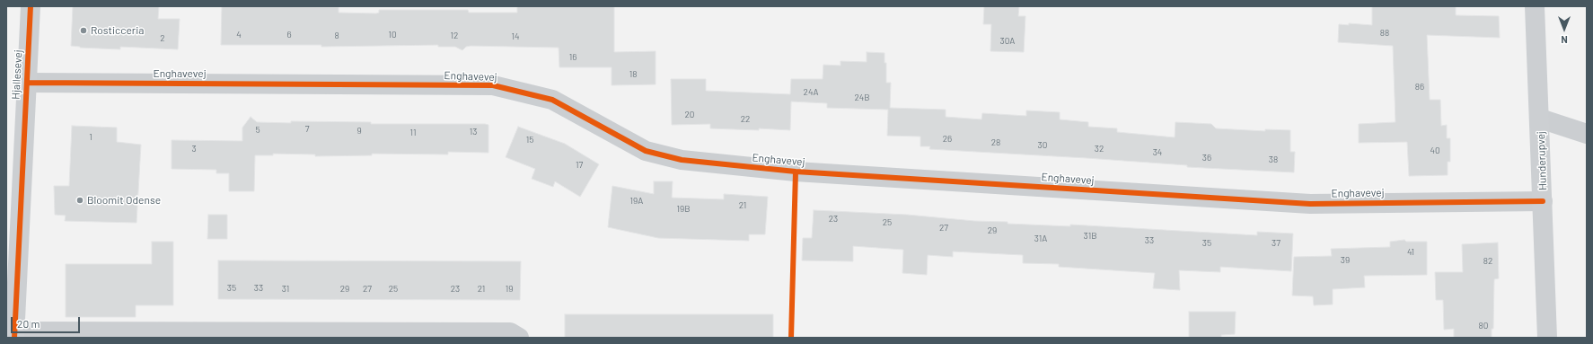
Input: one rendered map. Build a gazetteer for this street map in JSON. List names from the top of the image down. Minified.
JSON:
{"streets":{"street":["Enghavevej","Hjallesevej","Hunderupvej"]},"crossings":[["Enghavevej","Hjallesevej"],["Enghavevej","Hunderupvej"]],"places":["Rosticceria","Bloomit Odense"],"house_numbers":["88","4","6","10","8","12","14","2","30A","16","18","86","24A","24B","20","22","7","5","9","13","11","1","26","15","28","30","3","32","40","34","36","38","17","19A","21","19B","23","25","27","29","31B","31A","33","35","37","41","39","82","35","33","31","29","27","25","23","21","19","80"],"scale_bar":"20 m","north":"bottom"}
